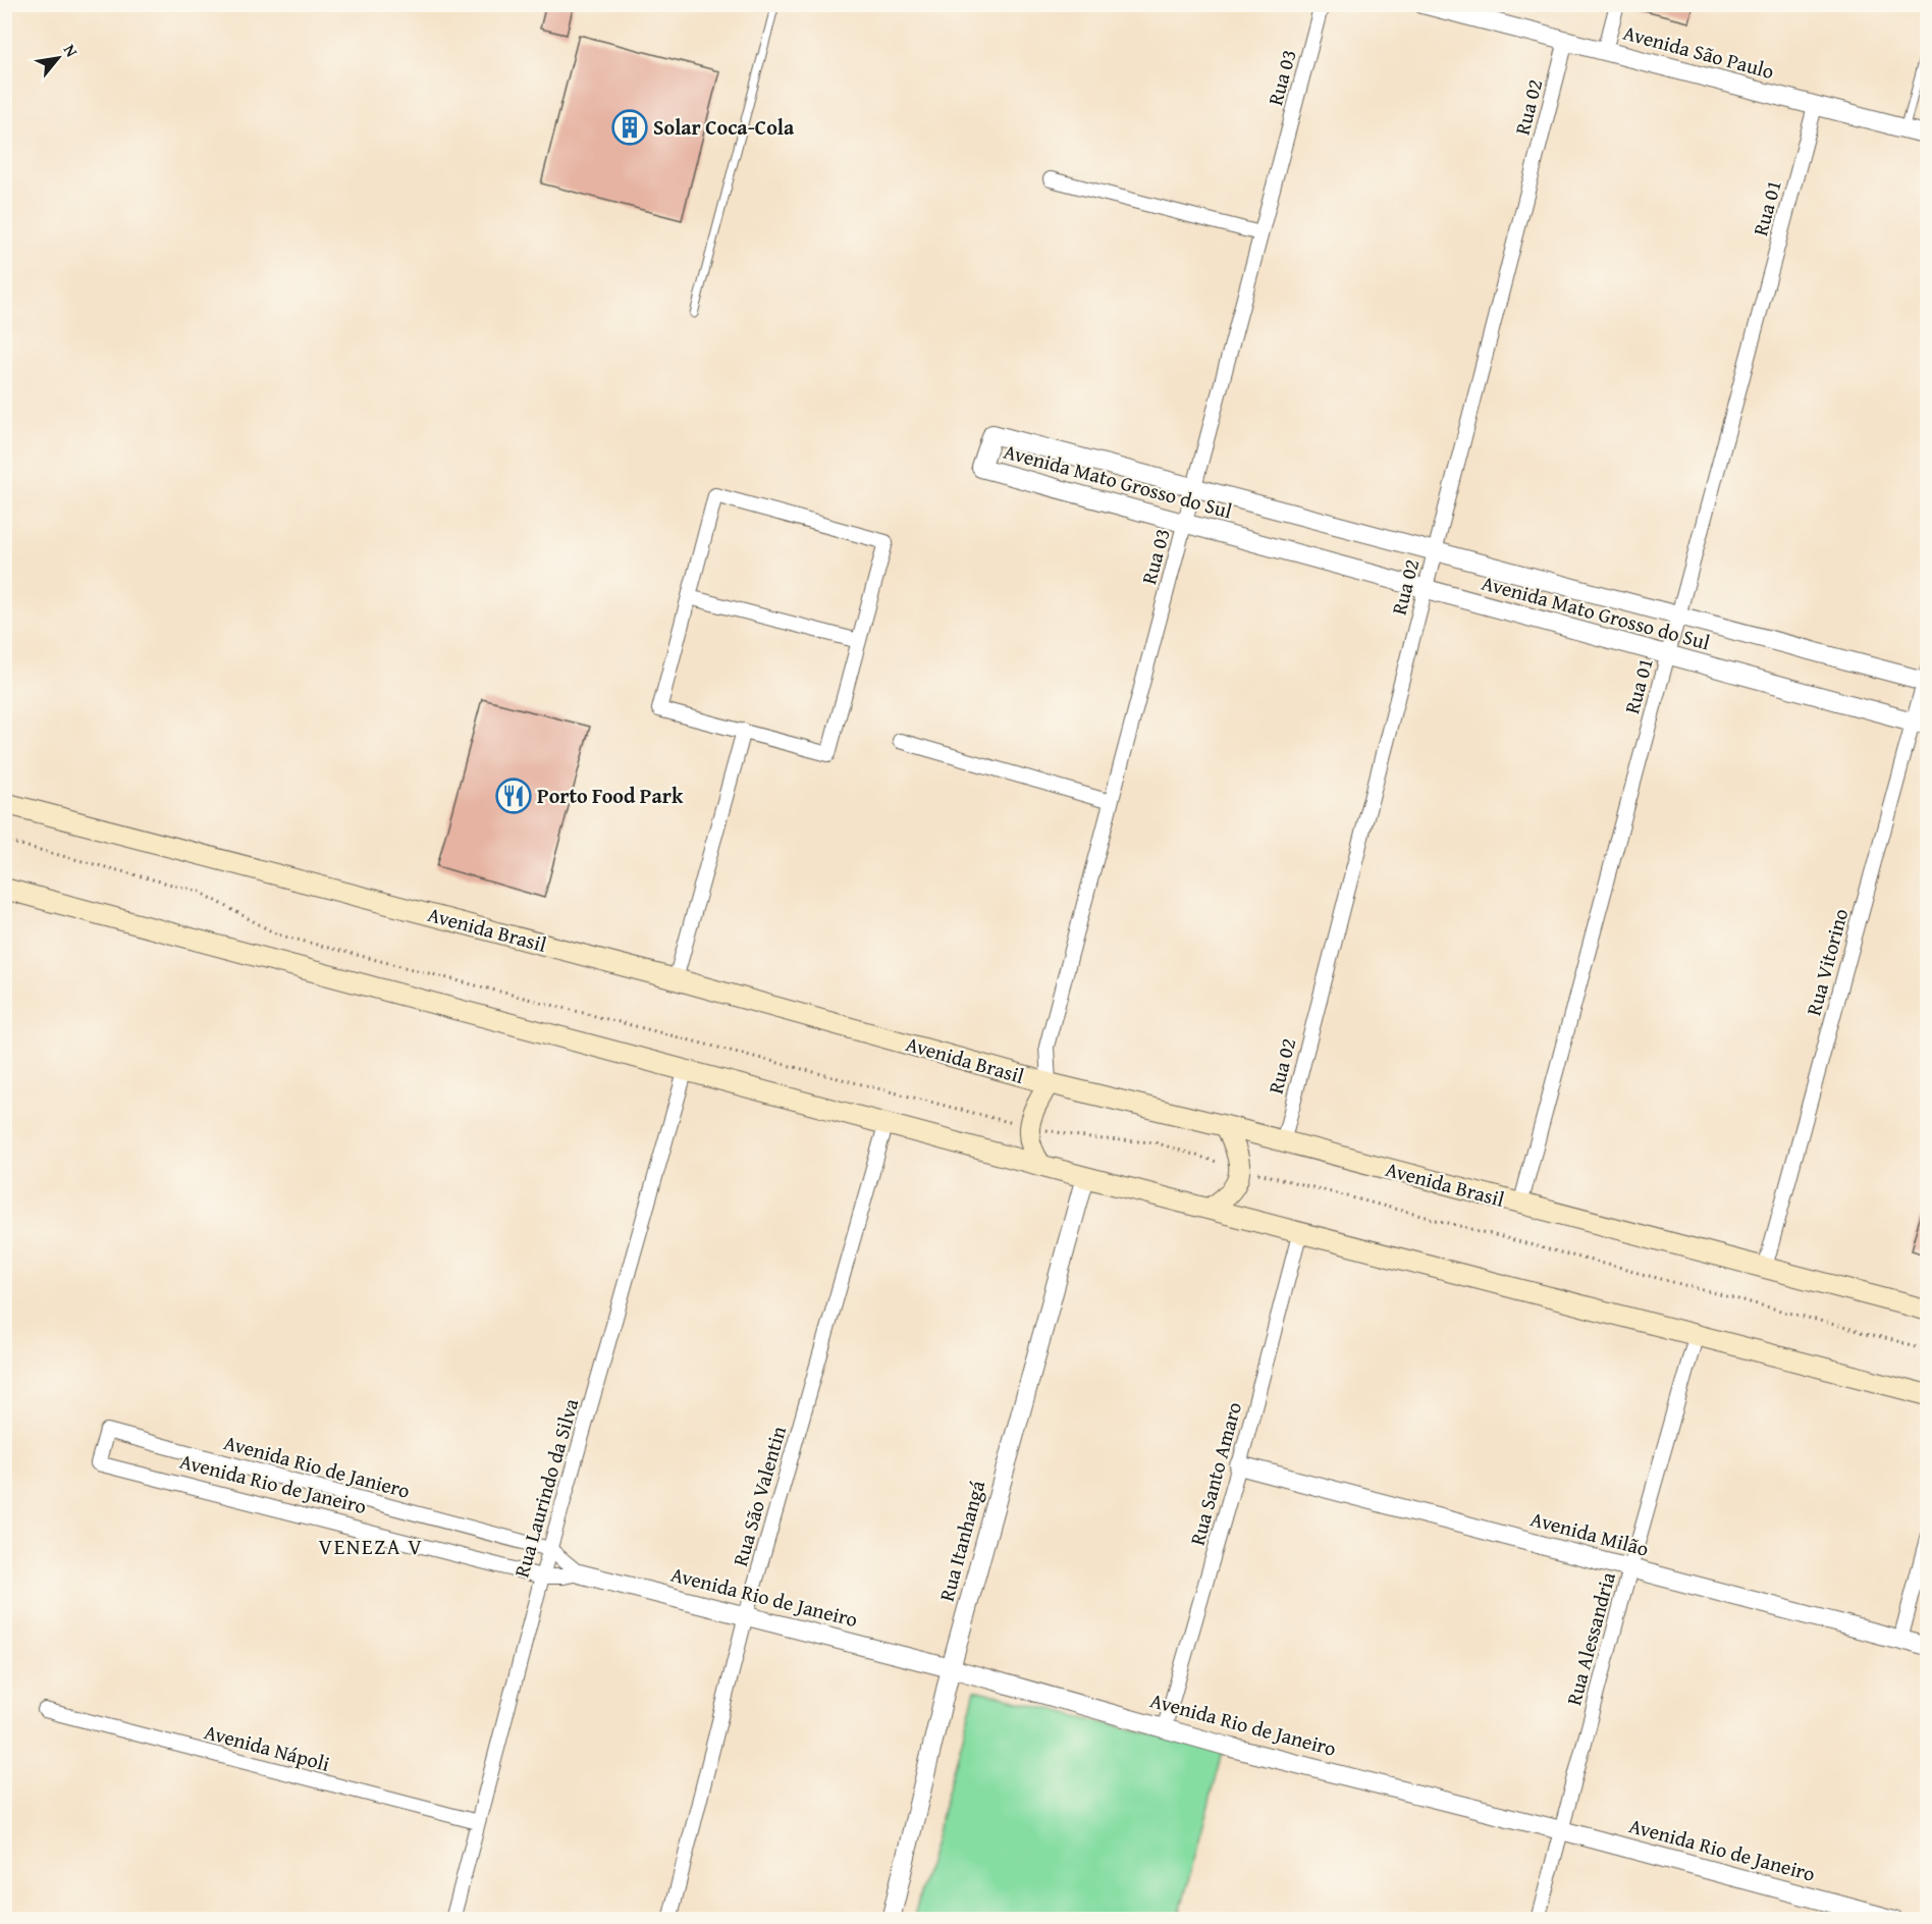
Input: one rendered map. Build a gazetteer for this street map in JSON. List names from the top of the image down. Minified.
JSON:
{"streets":{"main road":["Avenida Brasil"],"street":["Avenida São Paulo","Rua 03","Rua 02","Rua 01","Avenida Mato Grosso do Sul","Rua Vitorino","Avenida Rio de Janiero","Rua Santo Amaro","Avenida Rio de Janeiro","Rua Laurindo da Silva","Rua São Valentin","Avenida Milão","Rua Itanhangá","Rua Alessandria","Avenida Nápoli"]},"crossings":[["Avenida São Paulo","Rua 02"],["Avenida São Paulo","Rua 01"],["Rua 03","Avenida Mato Grosso do Sul"],["Rua 03","Avenida Brasil"],["Rua 02","Avenida Mato Grosso do Sul"],["Rua 02","Avenida Brasil"],["Rua 01","Avenida Mato Grosso do Sul"],["Rua 01","Avenida Brasil"],["Avenida Mato Grosso do Sul","Rua Vitorino"],["Avenida Brasil","Rua Vitorino"],["Avenida Rio de Janiero","Avenida Rio de Janeiro"],["Avenida Rio de Janiero","Rua Laurindo da Silva"],["Rua Santo Amaro","Avenida Rio de Janeiro"],["Rua Santo Amaro","Avenida Milão"],["Avenida Rio de Janeiro","Rua Laurindo da Silva"],["Avenida Rio de Janeiro","Rua São Valentin"],["Avenida Rio de Janeiro","Rua Itanhangá"],["Avenida Rio de Janeiro","Rua Alessandria"],["Rua Laurindo da Silva","Avenida Nápoli"],["Avenida Milão","Rua Alessandria"]],"districts":["VENEZA V"],"places":{"building":["Solar Coca-Cola"],"restaurant":["Porto Food Park"]},"north":"top right"}
